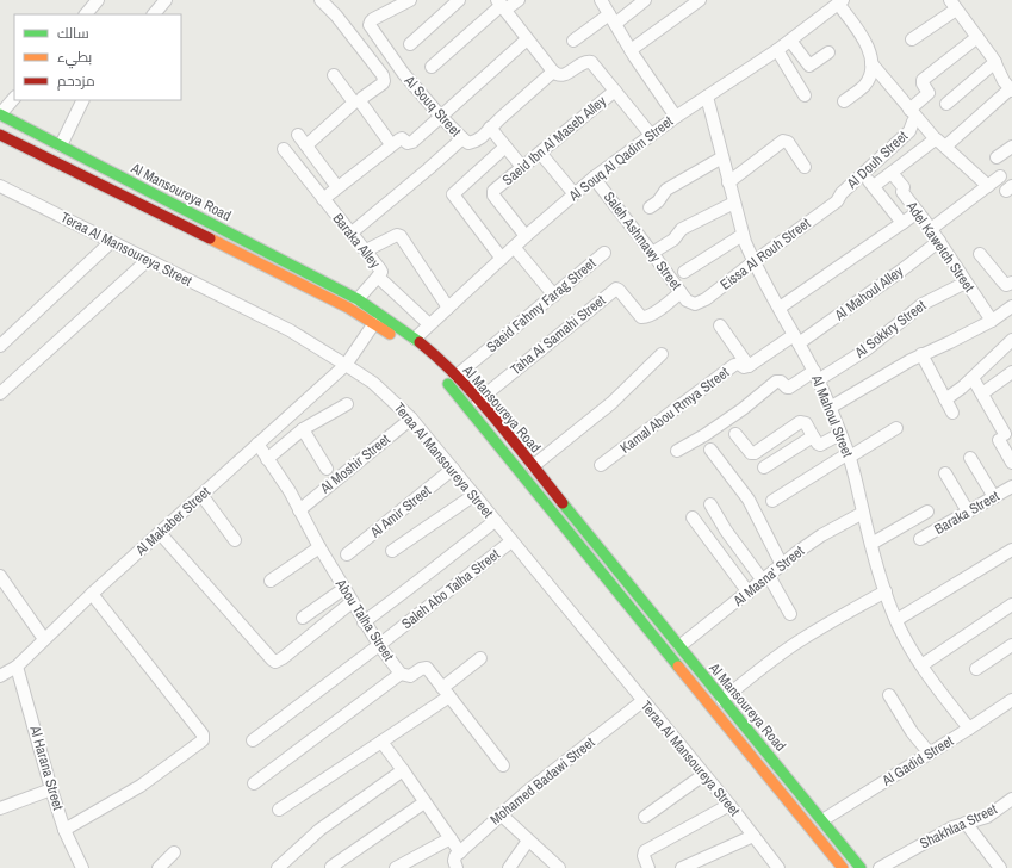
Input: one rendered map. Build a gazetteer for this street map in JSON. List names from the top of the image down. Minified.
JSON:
{"streets":{"main road":["Al Mansoureya Road"],"street":["Al Souq Street","Saeid Ibn Al Maseb Alley","Al Souq Al Qadim Street","Al Douh Street","Baraka Alley","Saleh Ashmawy Street","Adel Kawetch Street","Teraa Al Mansoureya Street","Eissa Al Rouh Street","Al Mahoul Alley","Saeid Fahmy Farag Street","Al Sokkry Street","Taha Al Samahi Street","Kamal Abou Rmya Street","Al Mahoul Street","Al Moshir Street","Al Amir Street","Baraka Street","Al Makaber Street","Al Masna' Street","Saleh Abo Talha Street","Abou Talha Street","Al Gadid Street","Al Harana Street","Mohamed Badawi Street","Shakhlaa Street"]},"crossings":[["Saeid Ibn Al Maseb Alley","Al Souq Al Qadim Street"],["Al Souq Al Qadim Street","Al Mansoureya Road"],["Al Souq Al Qadim Street","Baraka Alley"],["Al Souq Al Qadim Street","Saleh Ashmawy Street"],["Al Souq Al Qadim Street","Al Mahoul Street"],["Al Douh Street","Eissa Al Rouh Street"],["Al Mansoureya Road","Saeid Fahmy Farag Street"],["Al Mansoureya Road","Taha Al Samahi Street"],["Al Mansoureya Road","Al Makaber Street"],["Al Mansoureya Road","Al Masna' Street"],["Al Mansoureya Road","Al Gadid Street"],["Saleh Ashmawy Street","Eissa Al Rouh Street"],["Saleh Ashmawy Street","Taha Al Samahi Street"],["Adel Kawetch Street","Al Mahoul Alley"],["Adel Kawetch Street","Al Sokkry Street"],["Teraa Al Mansoureya Street","Al Moshir Street"],["Teraa Al Mansoureya Street","Al Amir Street"],["Teraa Al Mansoureya Street","Al Makaber Street"],["Teraa Al Mansoureya Street","Saleh Abo Talha Street"],["Teraa Al Mansoureya Street","Mohamed Badawi Street"],["Eissa Al Rouh Street","Al Mahoul Street"],["Al Mahoul Alley","Kamal Abou Rmya Street"],["Al Mahoul Alley","Al Mahoul Street"],["Al Sokkry Street","Al Mahoul Street"],["Kamal Abou Rmya Street","Al Mahoul Street"],["Al Mahoul Street","Al Masna' Street"],["Al Mahoul Street","Al Gadid Street"],["Al Moshir Street","Abou Talha Street"],["Al Makaber Street","Abou Talha Street"],["Al Makaber Street","Al Harana Street"],["Saleh Abo Talha Street","Abou Talha Street"]],"legend":["سالك","بطيء","مزدحم"]}
